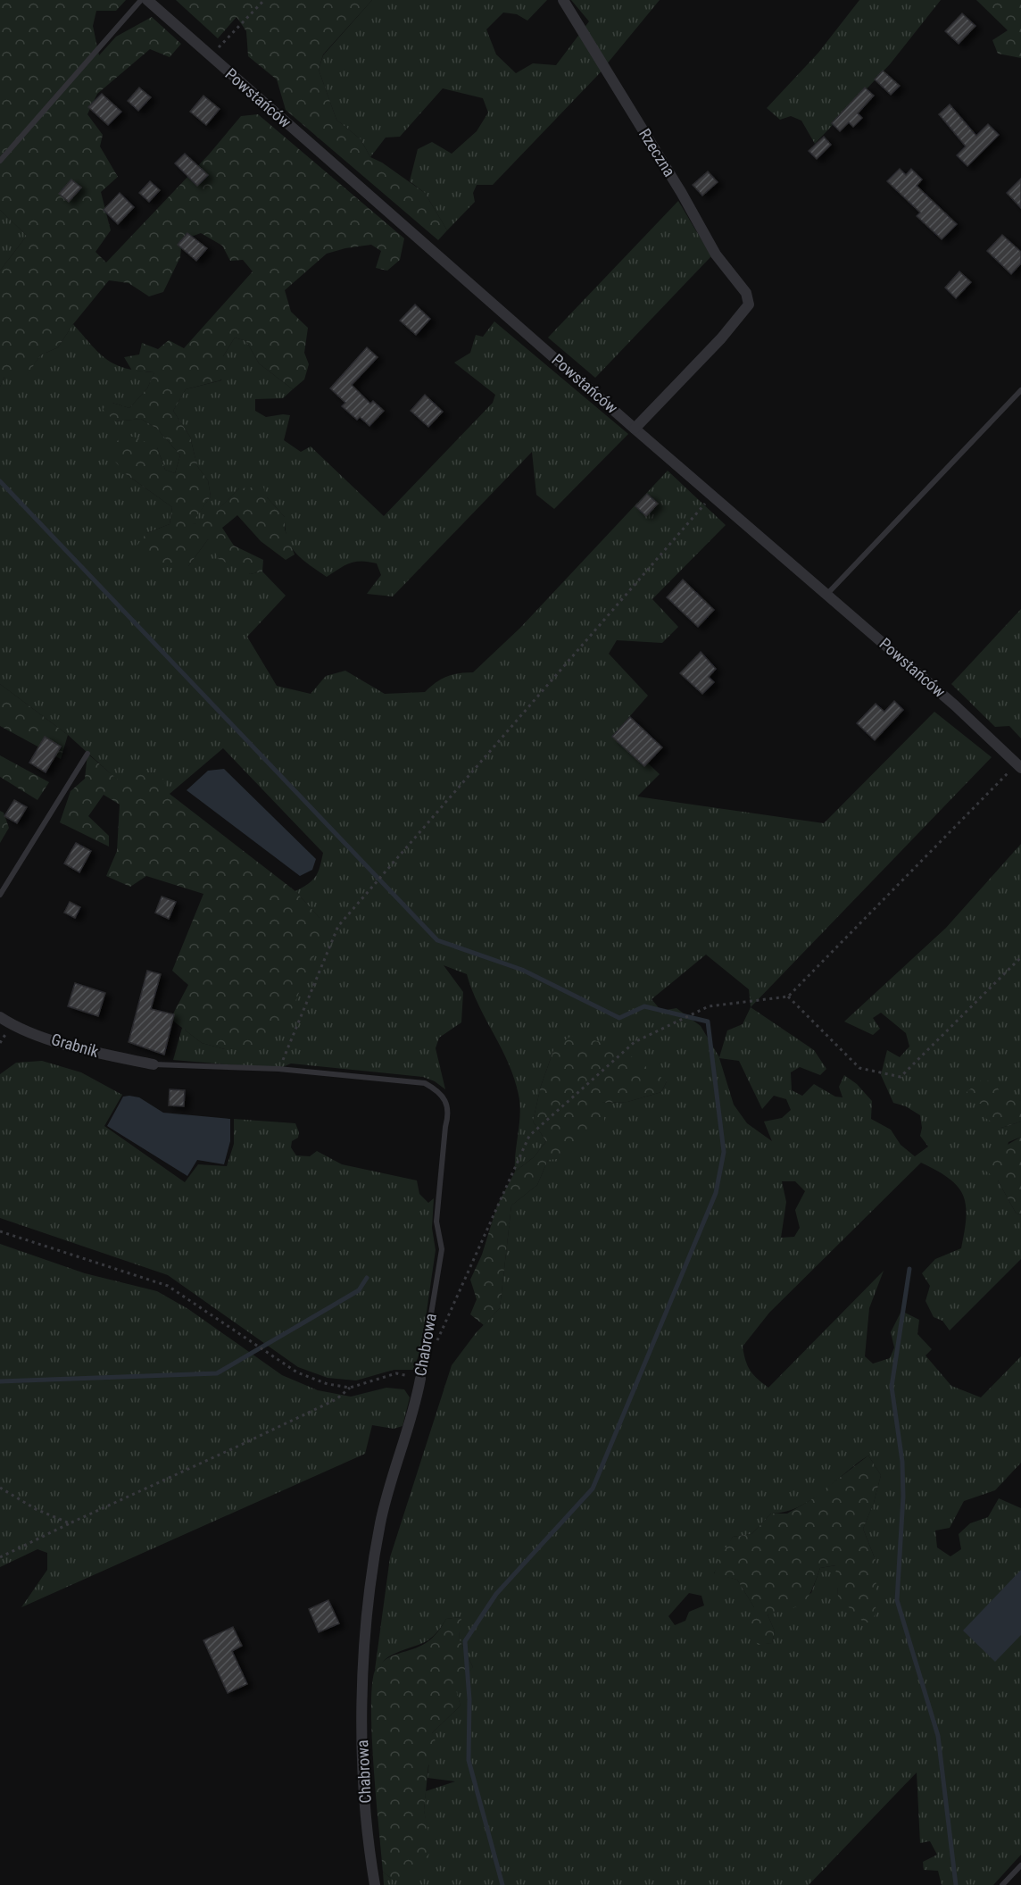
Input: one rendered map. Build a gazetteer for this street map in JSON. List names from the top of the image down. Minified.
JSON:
{"streets":{"street":["Powstańców","Rzeczna","Grabnik","Chabrowa"]},"crossings":[["Powstańców","Rzeczna"],["Grabnik","Chabrowa"]]}
